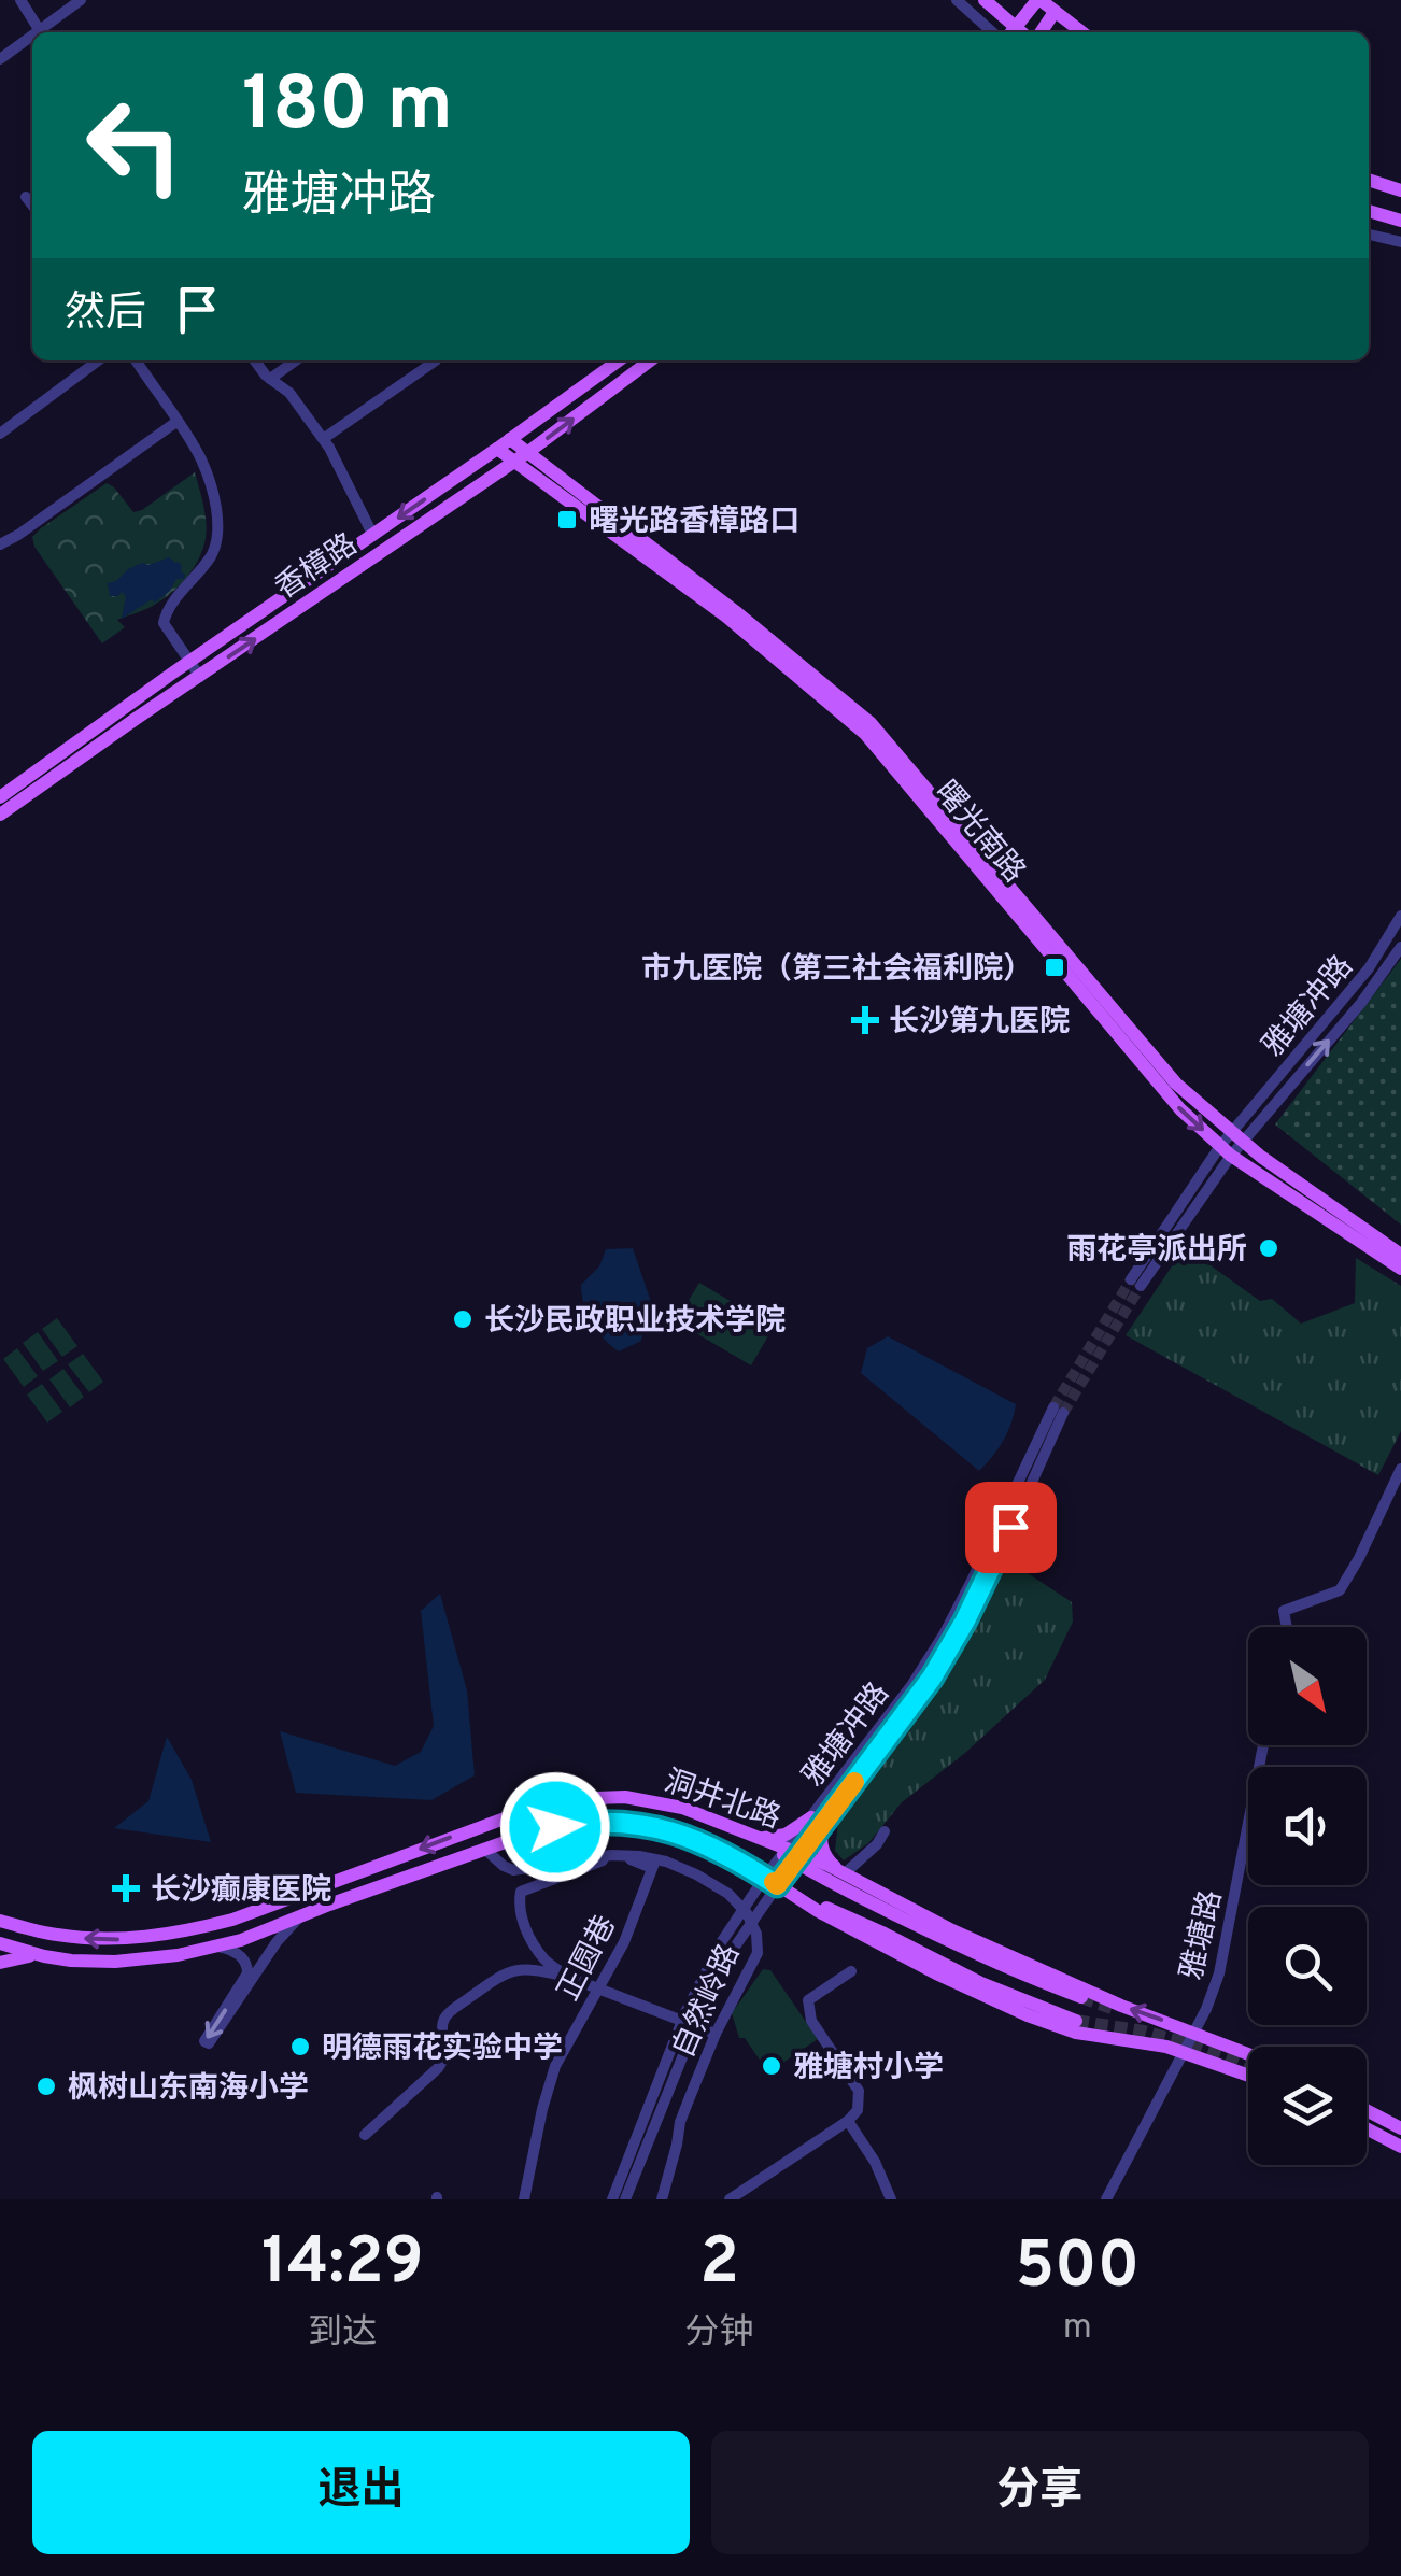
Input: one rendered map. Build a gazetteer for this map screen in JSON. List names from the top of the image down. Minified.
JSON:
{"streets":{"main road":["香樟路","曙光南路","洞井北路"],"street":["雅塘冲路","雅塘路","正圆巷","自然岭路"]},"crossings":[["香樟路","曙光南路"],["曙光南路","雅塘冲路"],["雅塘冲路","洞井北路"],["雅塘冲路","自然岭路"],["洞井北路","雅塘路"],["洞井北路","自然岭路"],["正圆巷","自然岭路"]],"places":{"transit":["曙光路香樟路口","市九医院（第三社会福利院）"],"health":["长沙第九医院","长沙癫康医院"],"other":["雨花亭派出所","长沙民政职业技术学院","明德雨花实验中学","雅塘村小学","枫树山东南海小学"]},"north":"bottom right","page":{"turn":["180 m","雅塘冲路"],"then":"然后","eta":["14:29","到达","2","分钟","500","m"],"buttons":["退出","分享"]}}
